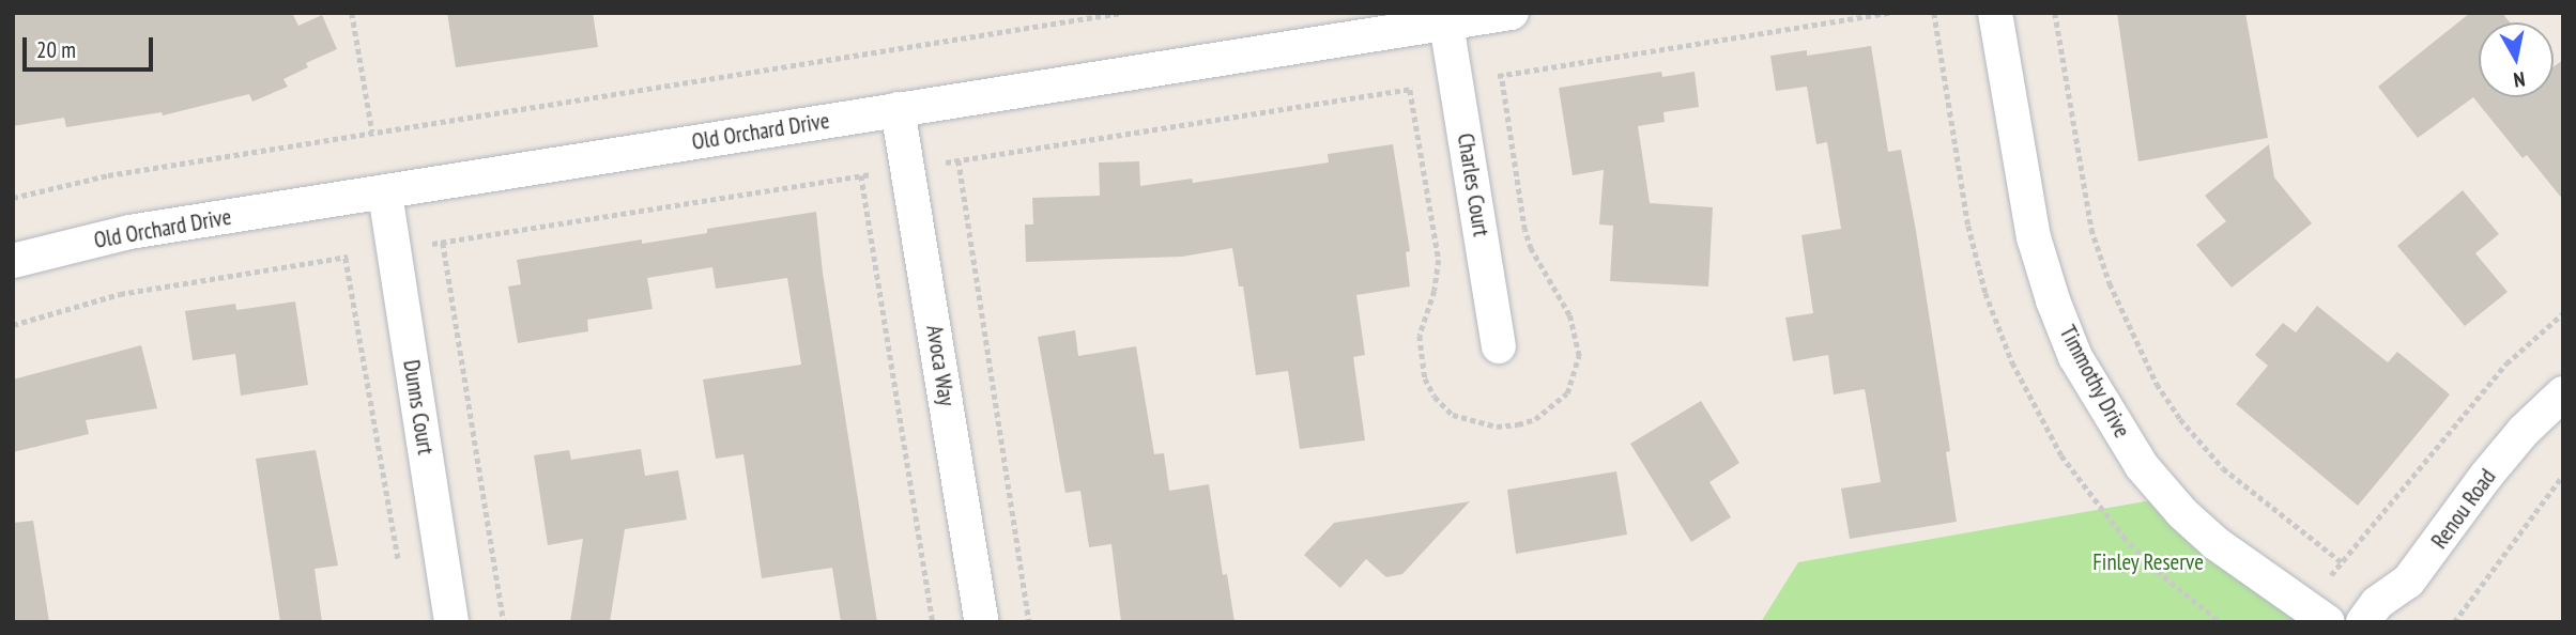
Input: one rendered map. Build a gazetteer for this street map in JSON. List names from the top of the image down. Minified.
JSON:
{"streets":{"street":["Old Orchard Drive","Charles Court","Avoca Way","Timmothy Drive","Dunns Court","Renou Road"]},"crossings":[["Old Orchard Drive","Charles Court"],["Old Orchard Drive","Avoca Way"],["Old Orchard Drive","Dunns Court"]],"parks":["Finley Reserve"],"scale_bar":"20 m","north":"bottom"}
